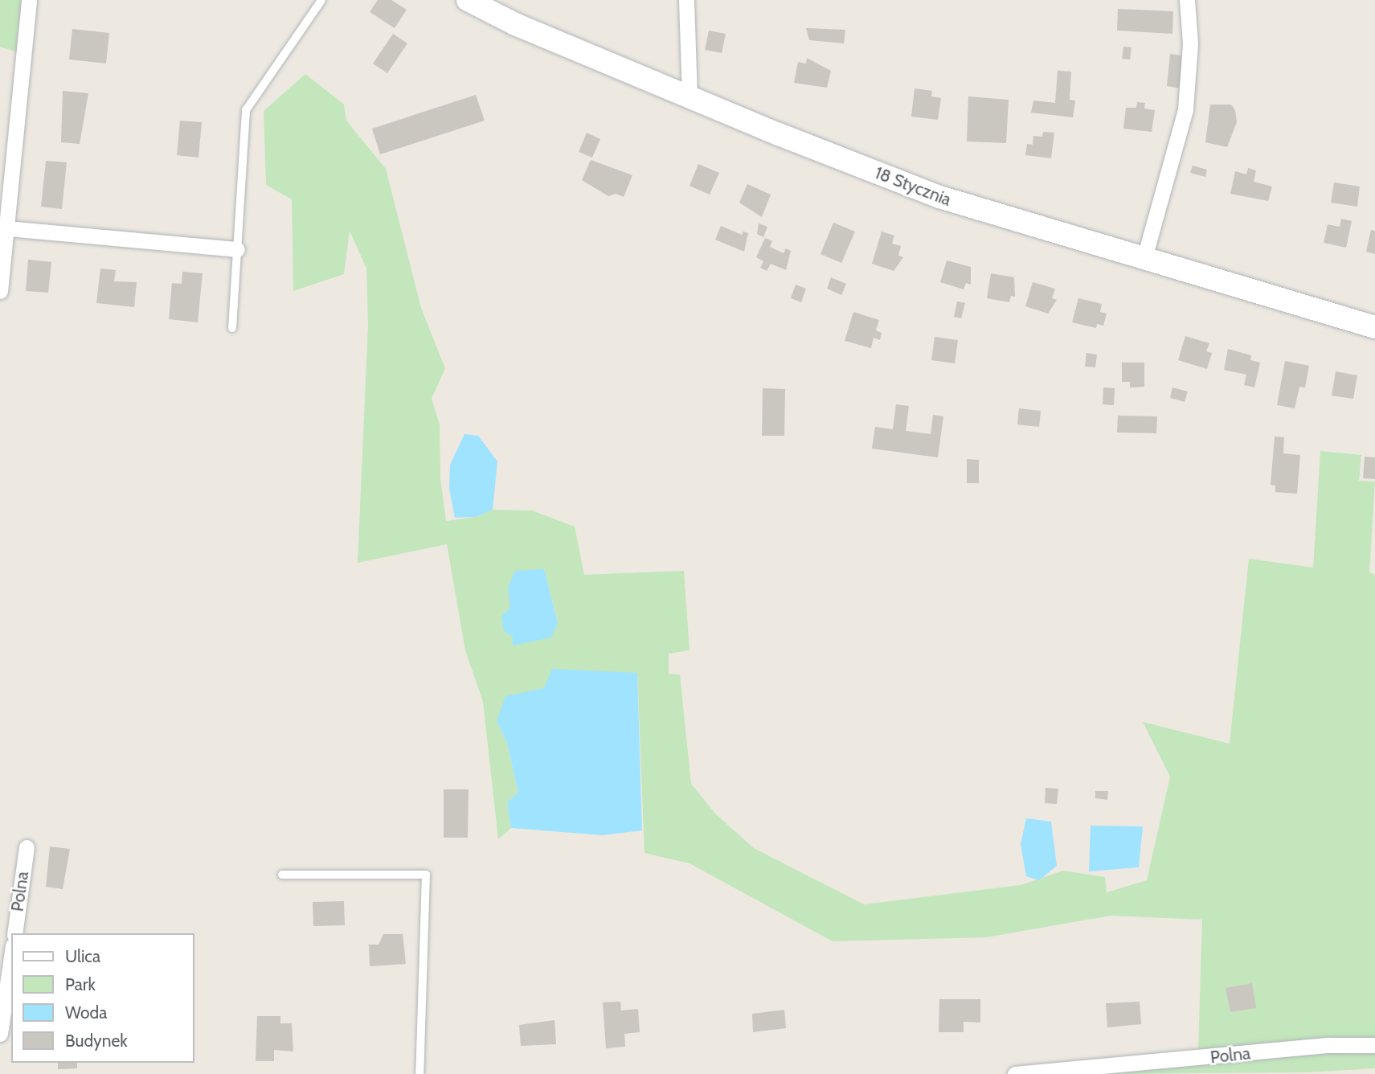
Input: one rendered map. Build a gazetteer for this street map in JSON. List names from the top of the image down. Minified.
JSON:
{"streets":{"street":["18 Stycznia","Polna"]},"legend":["Ulica","Park","Woda","Budynek"]}
